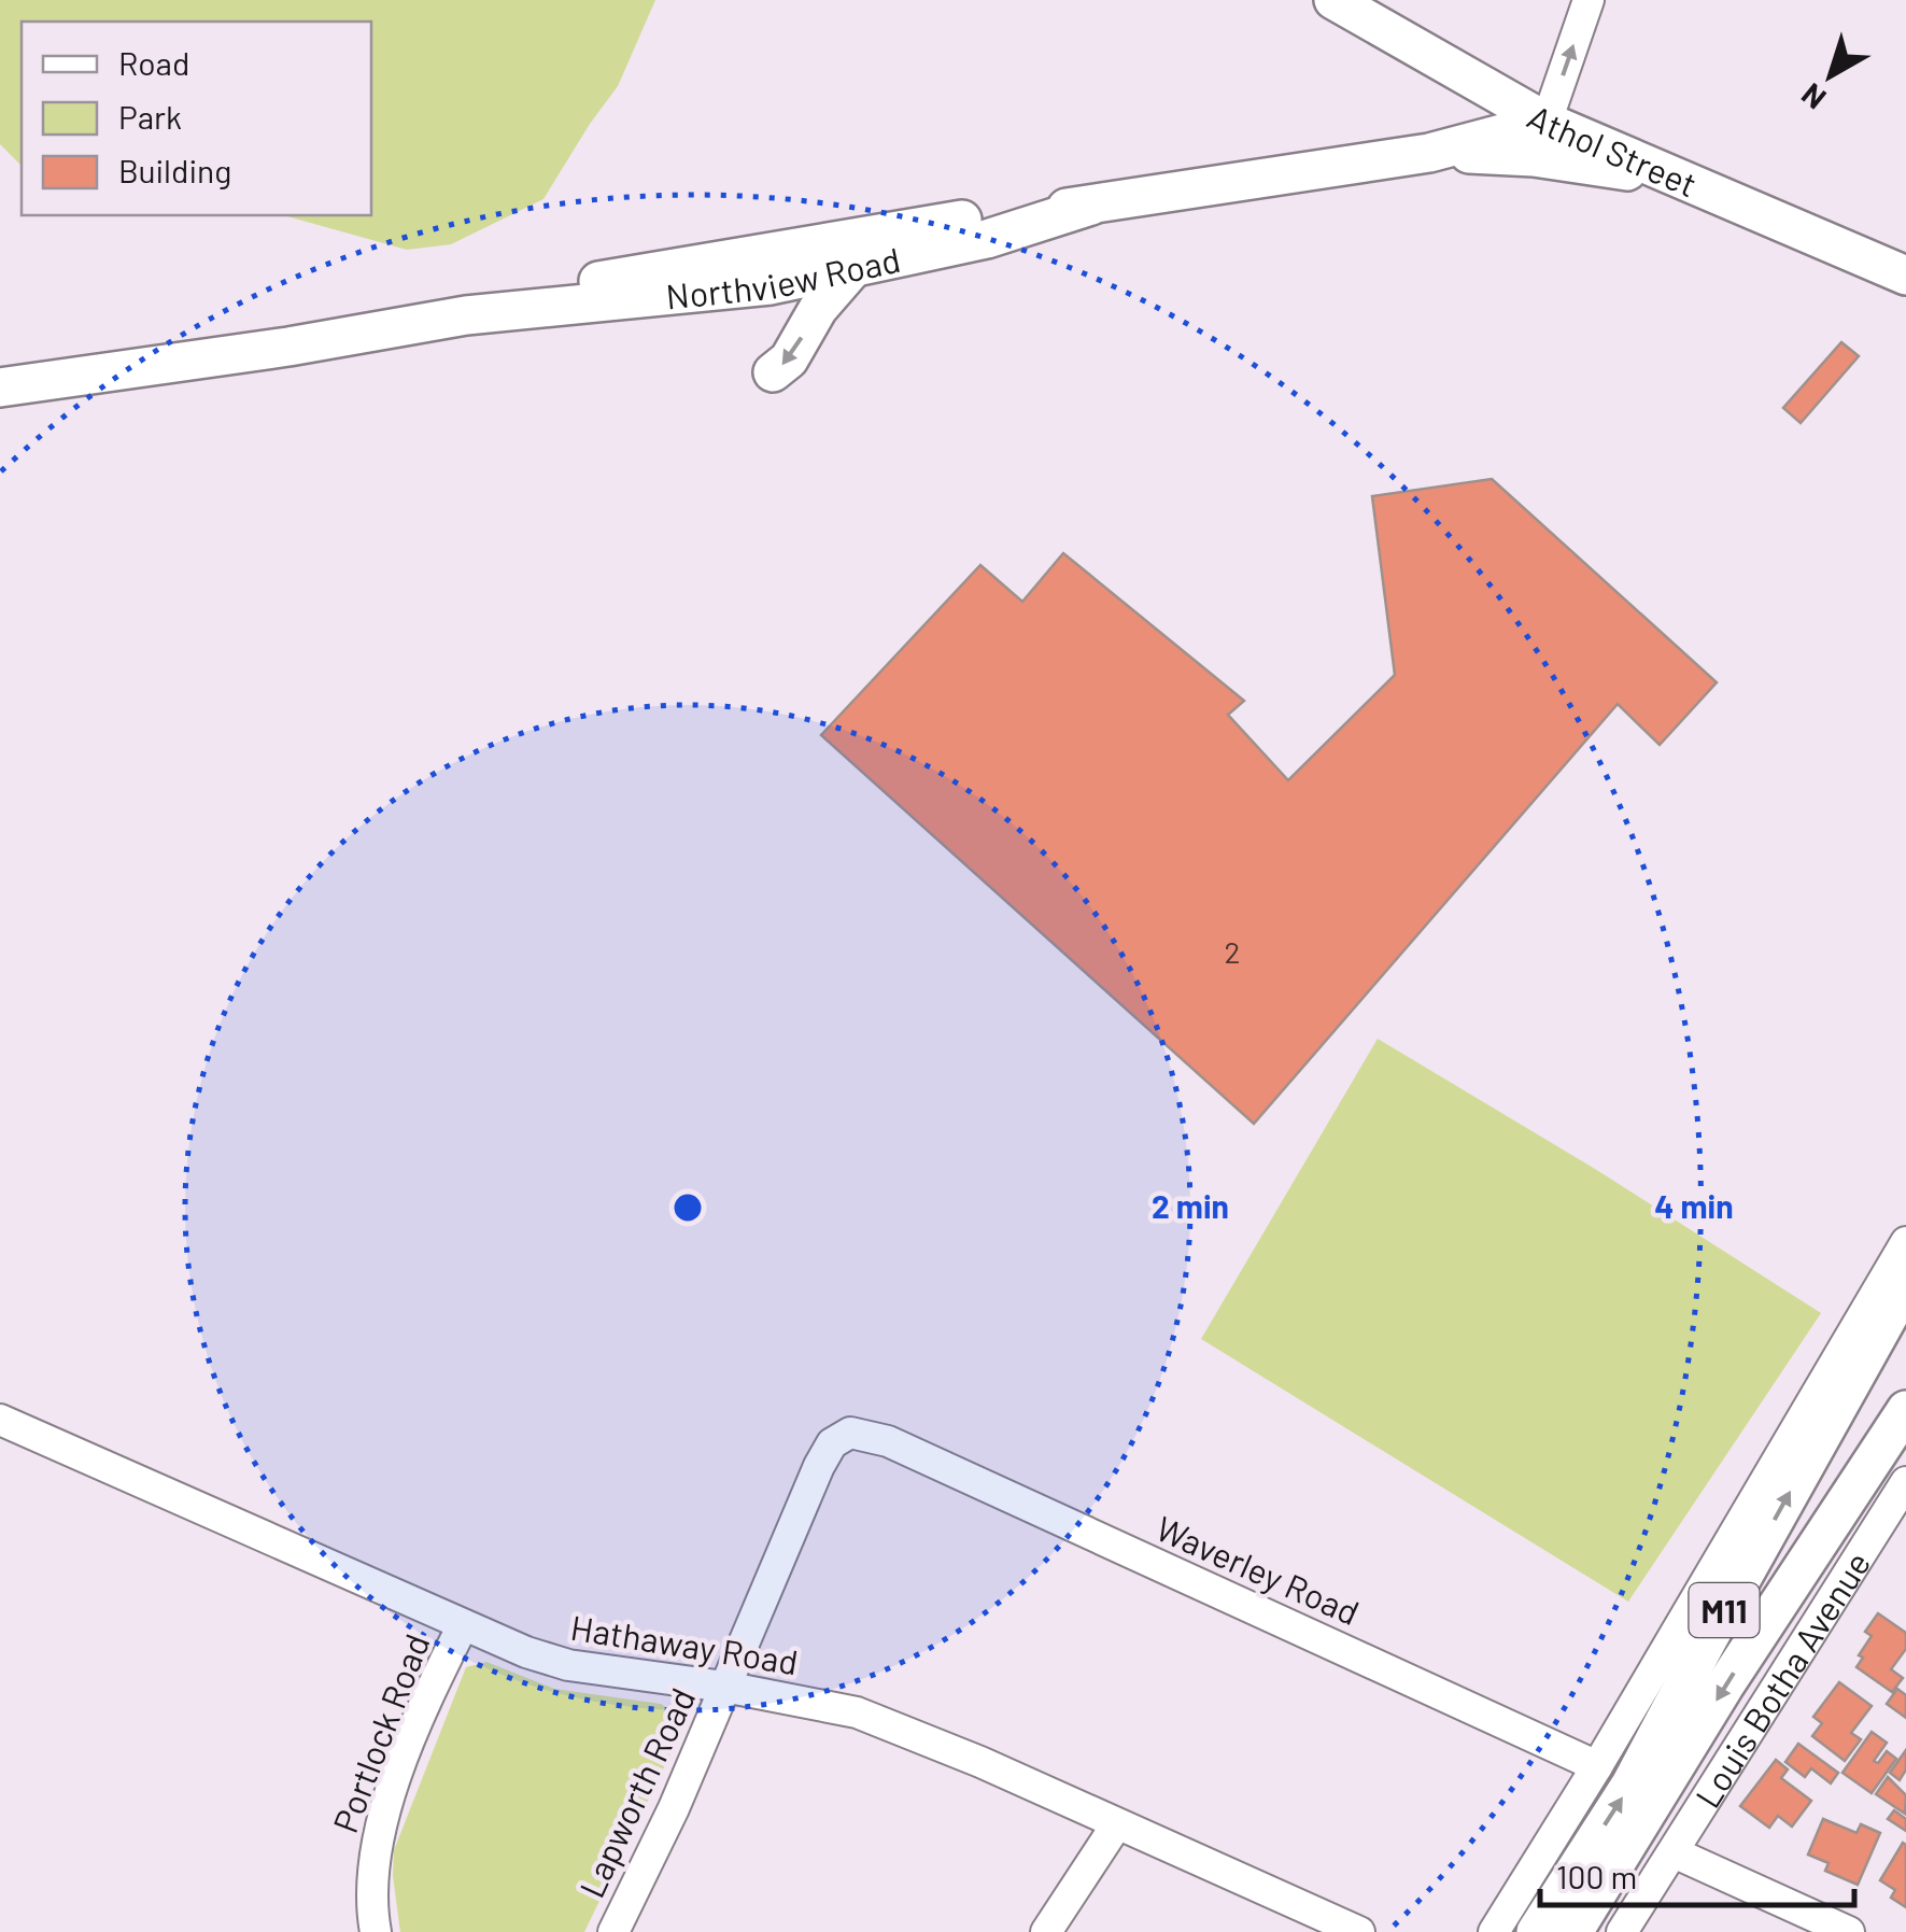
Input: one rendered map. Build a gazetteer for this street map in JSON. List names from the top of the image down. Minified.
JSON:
{"streets":{"main road":["Athol Street","Northview Road","M11","Louis Botha Avenue"],"street":["Waverley Road","Hathaway Road","Portlock Road","Lapworth Road"]},"crossings":[["Athol Street","Northview Road"],["Waverley Road","Lapworth Road"],["Hathaway Road","Portlock Road"],["Hathaway Road","Lapworth Road"]],"house_numbers":["2"],"legend":["Road","Park","Building"],"scale_bar":"100 m","north":"bottom left","rings":["2 min","4 min"]}
